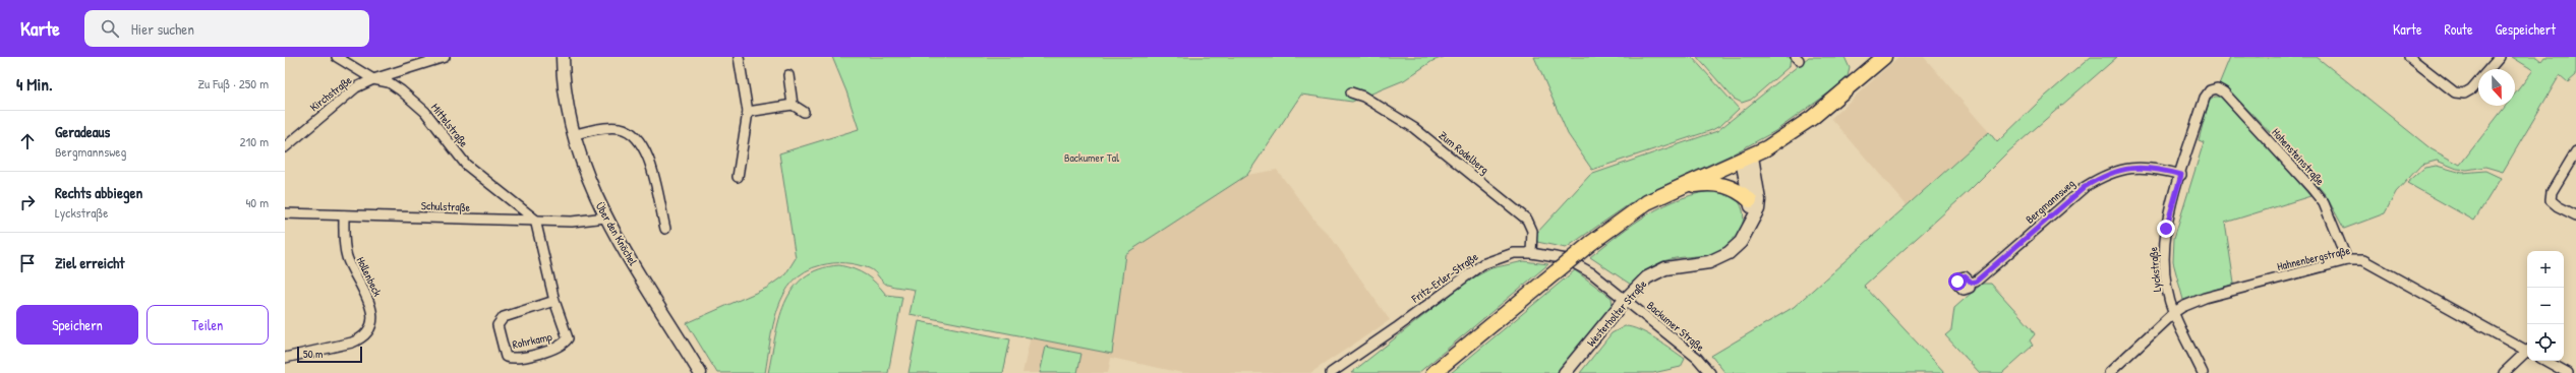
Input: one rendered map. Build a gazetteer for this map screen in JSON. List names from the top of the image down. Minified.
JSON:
{"streets":{"street":["Kirchstraße","Mittelstraße","Zum Rodelberg","Hohensteinstraße","Bergmannsweg","Schulstraße","Über den Knöchel","Hahnenbergstraße","Lyckstraße","Hollenbeck","Fritz-Erler-Straße","Westerholter Straße","Backumer Straße","Rohrkamp"]},"crossings":[["Kirchstraße","Mittelstraße"],["Mittelstraße","Schulstraße"],["Mittelstraße","Rohrkamp"],["Zum Rodelberg","Fritz-Erler-Straße"],["Hohensteinstraße","Hahnenbergstraße"],["Hohensteinstraße","Lyckstraße"],["Bergmannsweg","Lyckstraße"],["Schulstraße","Über den Knöchel"],["Schulstraße","Hollenbeck"],["Schulstraße","Rohrkamp"],["Hahnenbergstraße","Lyckstraße"],["Fritz-Erler-Straße","Westerholter Straße"],["Fritz-Erler-Straße","Backumer Straße"],["Westerholter Straße","Backumer Straße"]],"parks":["Backumer Tal"],"scale_bar":"50 m","north":"bottom","page":{"header":"Karte","search":"Hier suchen","nav":["Karte","Route","Gespeichert"],"heading":["4 Min.","Zu Fuß · 250 m"],"list":[["Geradeaus","Bergmannsweg","210 m"],["Rechts abbiegen","Lyckstraße","40 m"],"Ziel erreicht"],"map_buttons":["+","−"],"buttons":["Speichern","Teilen"],"scale":"50 m"}}
